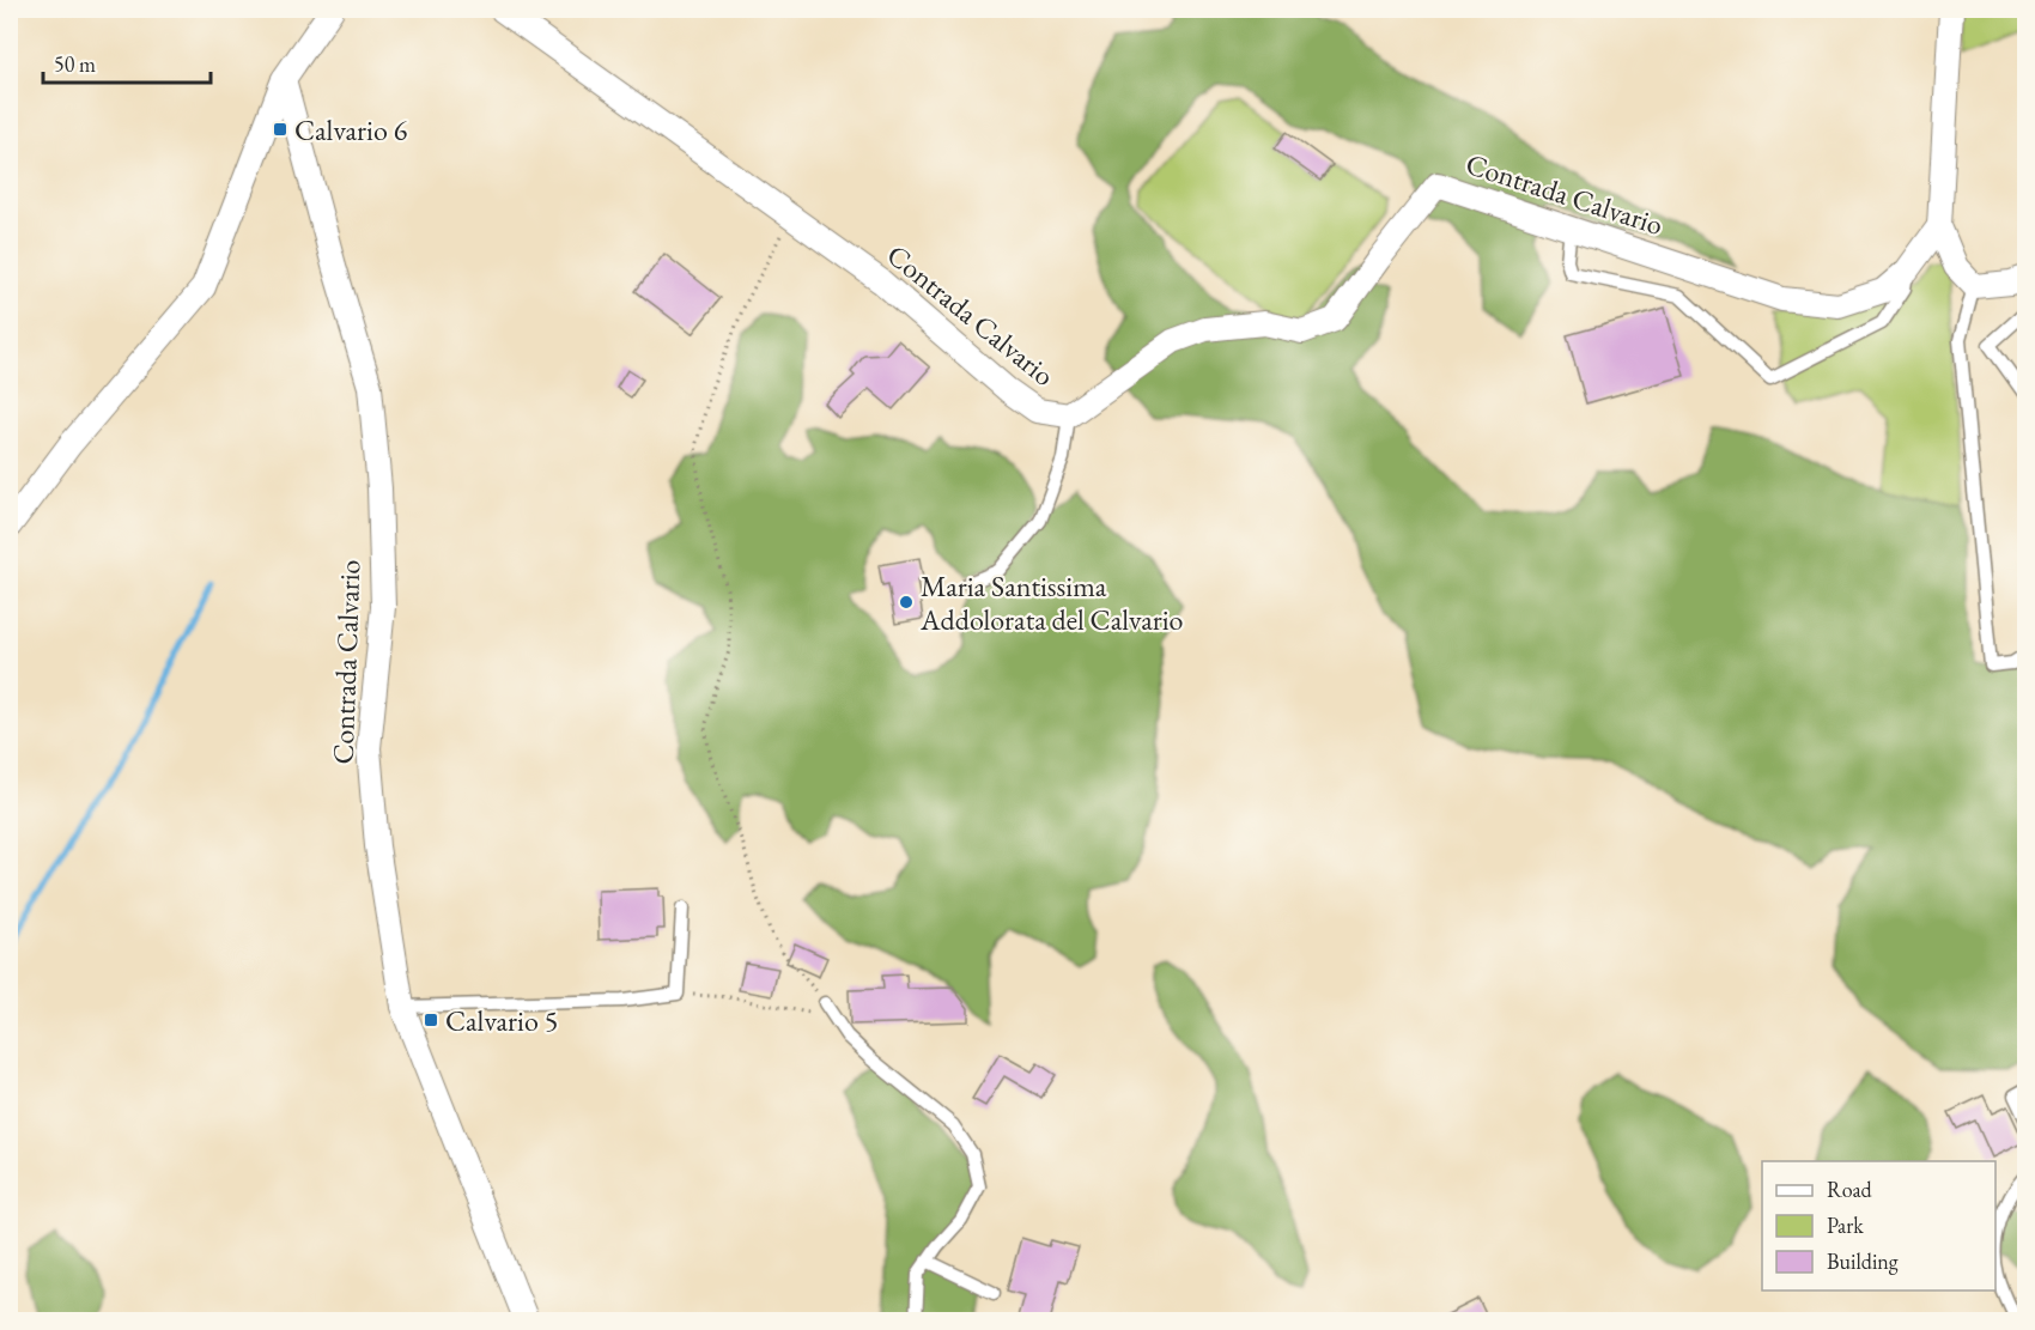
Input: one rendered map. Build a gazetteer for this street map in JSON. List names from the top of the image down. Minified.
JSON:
{"streets":{"street":["Contrada Calvario"]},"places":{"transit":["Calvario 6","Calvario 5"],"other":["Maria Santissima Addolorata del Calvario"]},"legend":["Road","Park","Building"],"scale_bar":"50 m"}
